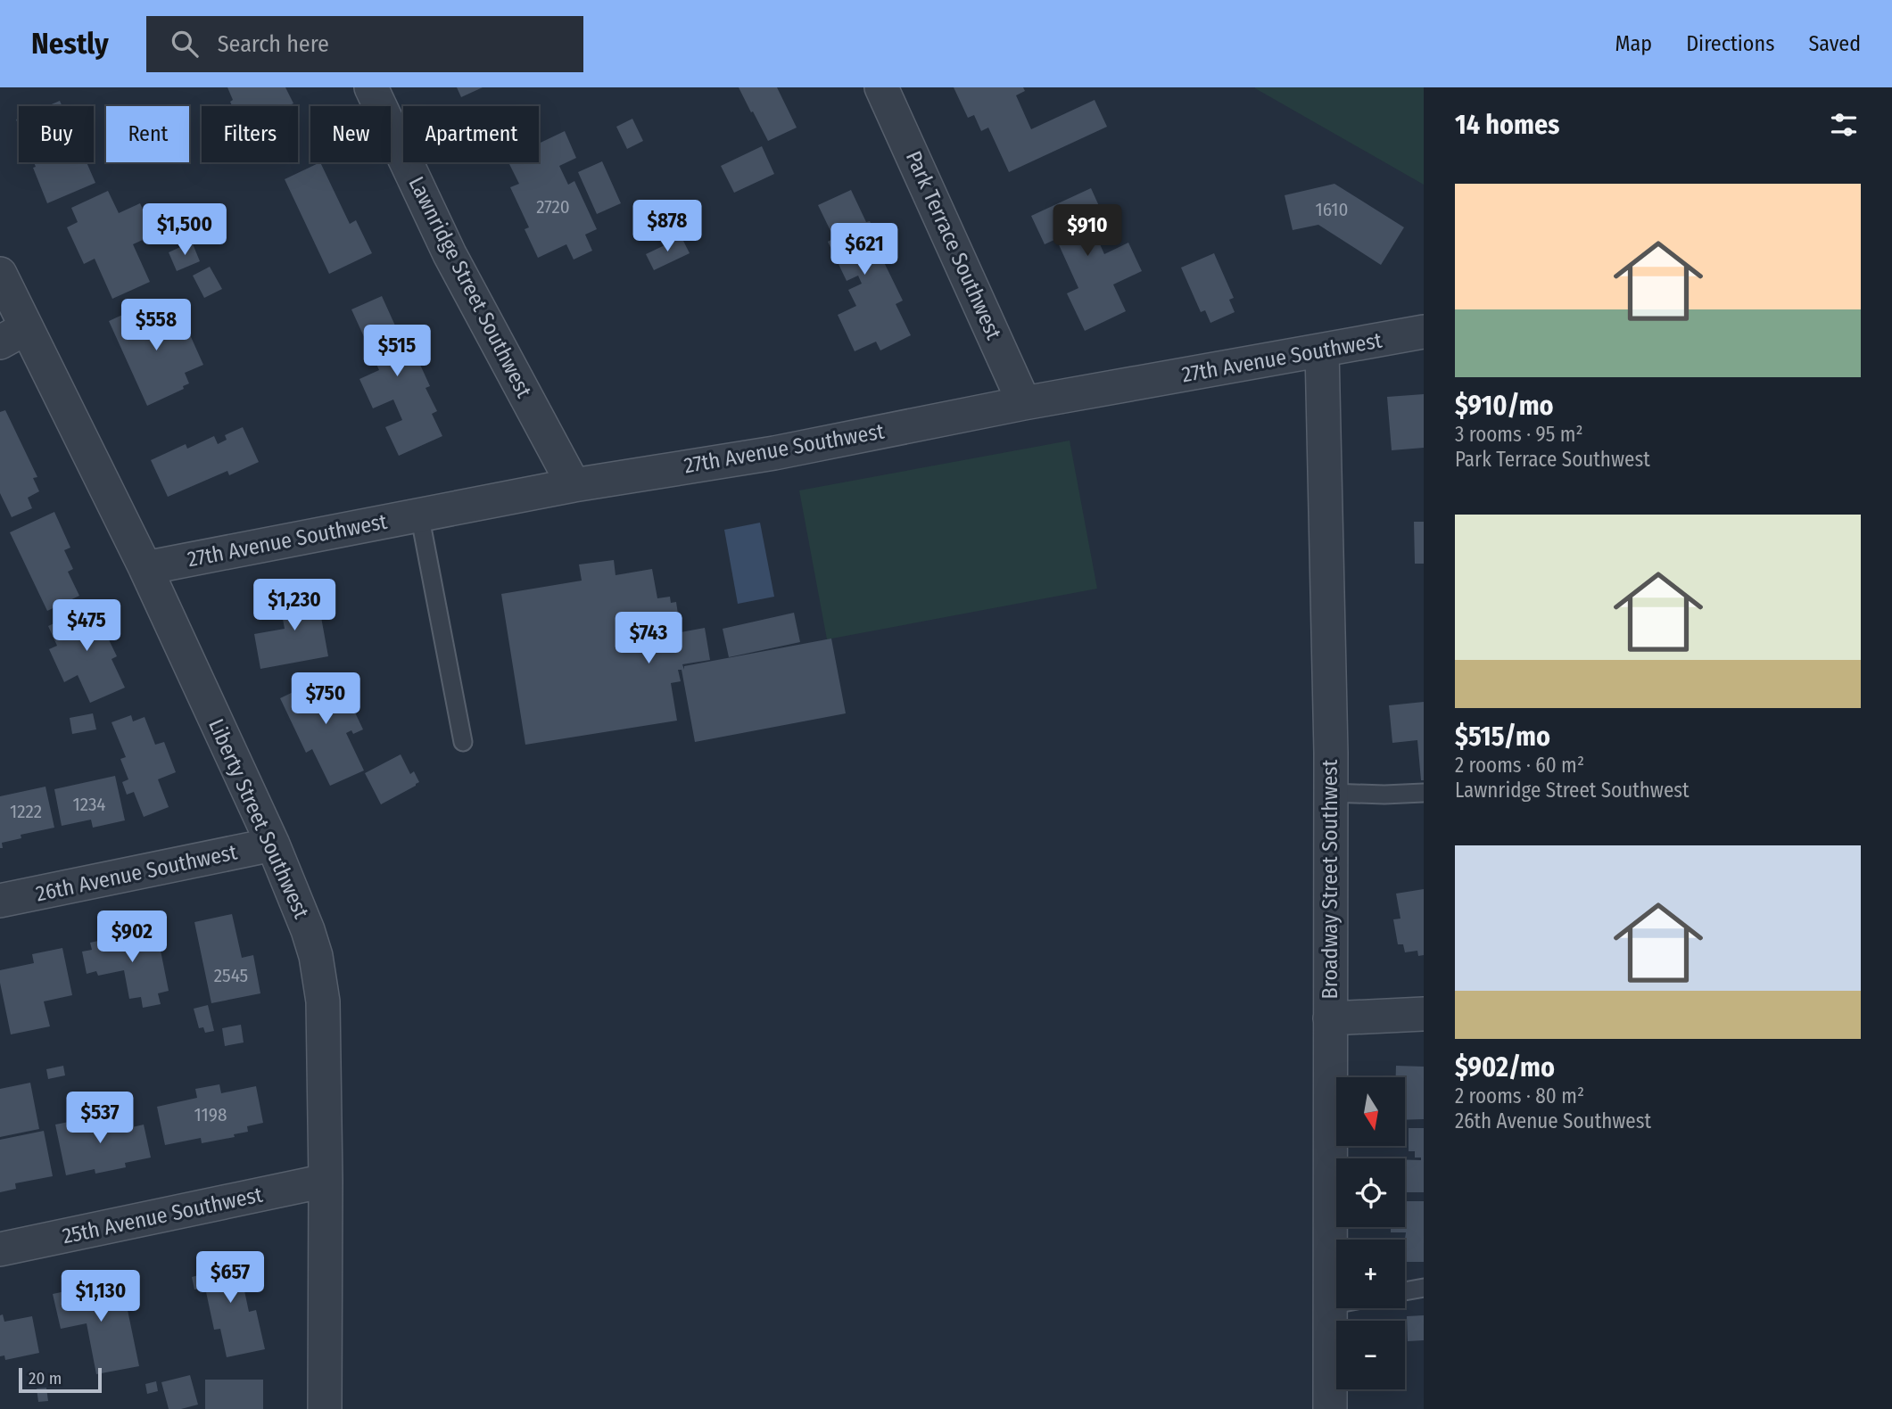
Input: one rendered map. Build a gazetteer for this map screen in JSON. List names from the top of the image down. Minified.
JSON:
{"streets":{"street":["Park Terrace Southwest","Lawnridge Street Southwest","27th Avenue Southwest","Liberty Street Southwest","26th Avenue Southwest","Broadway Street Southwest","25th Avenue Southwest"]},"crossings":[["Park Terrace Southwest","27th Avenue Southwest"],["Lawnridge Street Southwest","27th Avenue Southwest"],["27th Avenue Southwest","Liberty Street Southwest"],["27th Avenue Southwest","Broadway Street Southwest"],["Liberty Street Southwest","26th Avenue Southwest"],["Liberty Street Southwest","25th Avenue Southwest"]],"house_numbers":["2720","1610","1234","1222","2545","1198"],"scale_bar":"20 m","north":"bottom","page":{"header":"Nestly","search":"Search here","nav":["Map","Directions","Saved"],"heading":"14 homes","chip":["Buy","Rent","Filters","New","Apartment"],"list":[{"name":"$910/mo","note":"3 rooms · 95 m² · Park Terrace Southwest"},{"name":"$515/mo","note":"2 rooms · 60 m² · Lawnridge Street Southwest"},{"name":"$902/mo","note":"2 rooms · 80 m² · 26th Avenue Southwest"}],"price":["$878","$1,500","$910","$621","$558","$515","$1,230","$475","$743","$750","$902","$537","$657","$1,130"],"map_buttons":["+","−"],"scale":"20 m"}}
